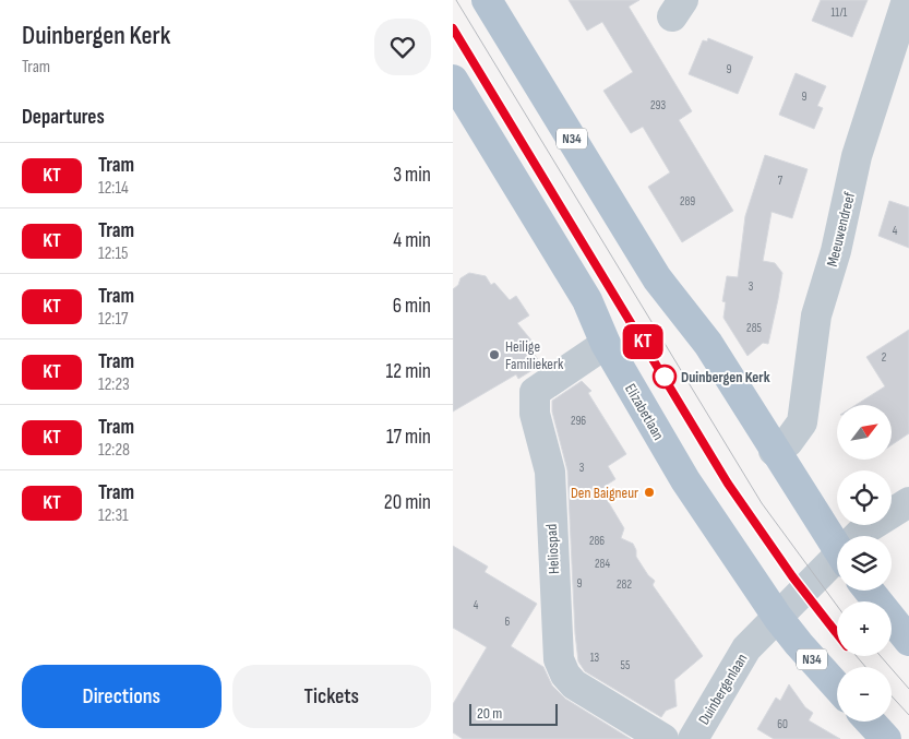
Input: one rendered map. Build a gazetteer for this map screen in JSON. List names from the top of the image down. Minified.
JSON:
{"streets":{"main road":["N34","Elizabetlaan"],"street":["Meeuwendreef","Heliospad","Duinbergenlaan"]},"crossings":[["N34","Meeuwendreef"],["Elizabetlaan","Heliospad"],["Elizabetlaan","Duinbergenlaan"]],"places":["Heilige Familiekerk","Duinbergen Kerk","Den Baigneur"],"lines":["tram line KT"],"house_numbers":["11/1","9","9","293","7","289","4","3","285","2","296","3","286","284","9","282","4","6","13","55","60"],"scale_bar":"20 m","north":"top right","page":{"heading":[["Duinbergen Kerk","Tram"],"Departures"],"on_map":"KT","list":[{"mark":"KT","name":"Tram","note":"12:14","value":"3 min"},{"mark":"KT","name":"Tram","note":"12:15","value":"4 min"},{"mark":"KT","name":"Tram","note":"12:17","value":"6 min"},{"mark":"KT","name":"Tram","note":"12:23","value":"12 min"},{"mark":"KT","name":"Tram","note":"12:28","value":"17 min"},{"mark":"KT","name":"Tram","note":"12:31","value":"20 min"}],"map_buttons":["+","−"],"buttons":["Directions","Tickets"],"scale":"20 m"}}
